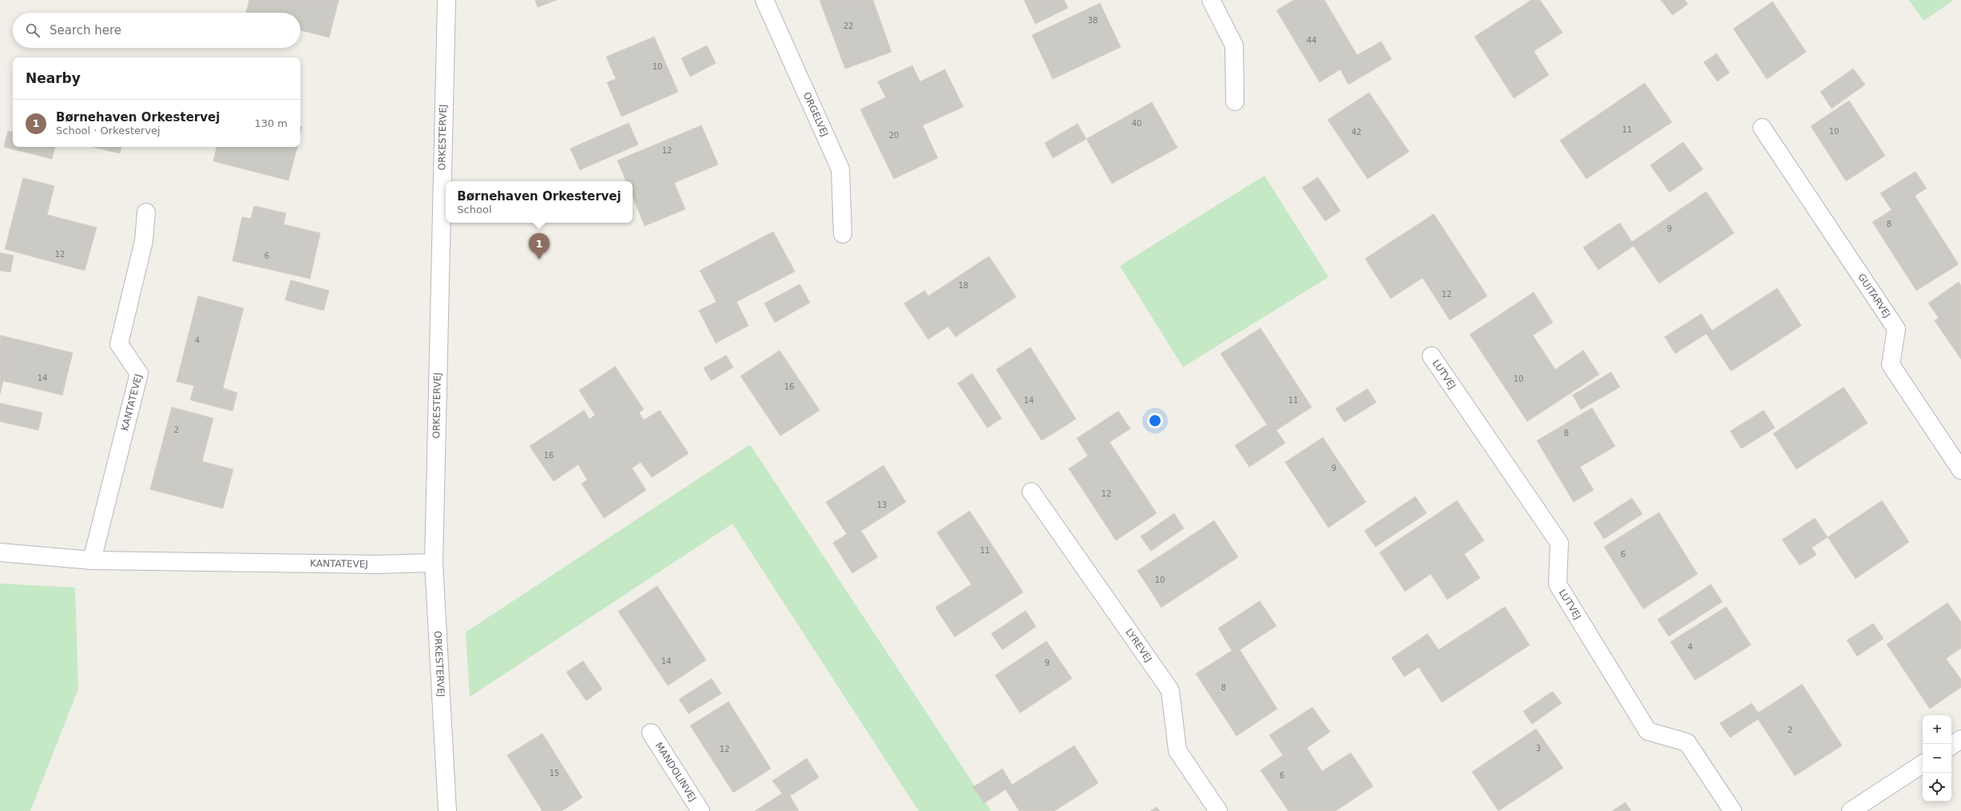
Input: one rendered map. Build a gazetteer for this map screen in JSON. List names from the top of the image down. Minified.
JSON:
{"streets":{"street":["ORGELVEJ","ORKESTERVEJ","GUITARVEJ","LUTVEJ","KANTATEVEJ","LYREVEJ","MANDOLINVEJ"]},"crossings":[["ORKESTERVEJ","KANTATEVEJ"]],"house_numbers":["38","22","44","10","40","11","10","42","20","12","8","9","12","6","18","12","4","14","10","16","14","11","2","8","16","9","12","13","11","6","10","4","14","9","8","2","3","12","15","6"],"page":{"search":"Search here","heading":"Nearby","list":[{"mark":"1","name":"Børnehaven Orkestervej","note":"School · Orkestervej","value":"130 m"}],"popup":["Børnehaven Orkestervej","School"],"pins":"1","map_buttons":["+","−"]}}
